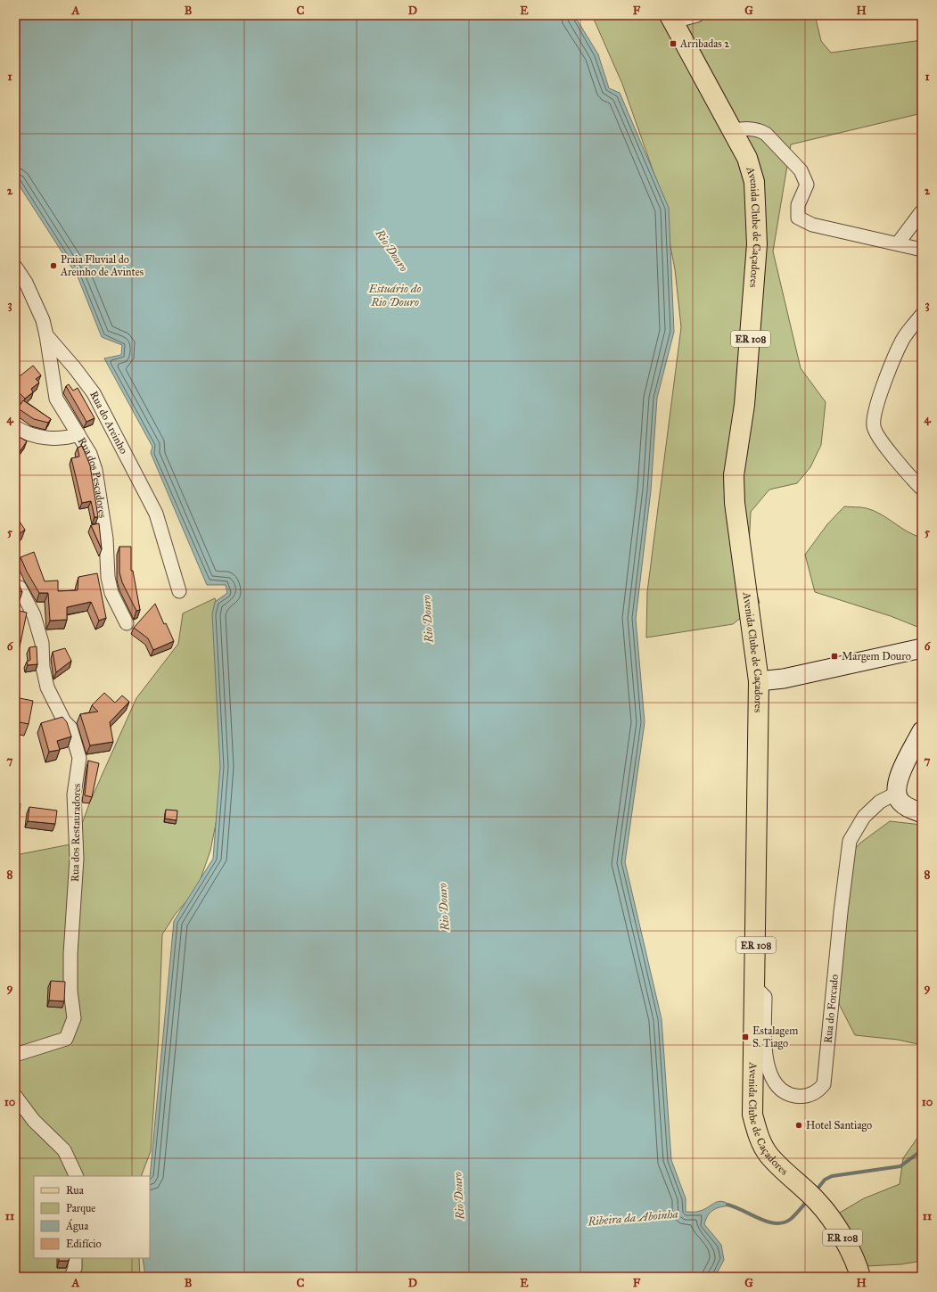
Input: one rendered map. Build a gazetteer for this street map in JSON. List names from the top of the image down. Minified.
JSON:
{"streets":{"main road":["Avenida Clube de Caçadores","ER 108"],"street":["Rua do Areinho","Rua dos Pescadores","Rua dos Restauradores","Rua do Forcado"]},"crossings":[["Avenida Clube de Caçadores","Rua do Forcado"],["Rua do Areinho","Rua dos Pescadores"]],"water":["Rio Douro","Estuário do Rio Douro","Ribeira da Aboinha"],"places":{"transit":["Arribadas 2","Margem Douro","Estalagem S. Tiago"],"other":["Praia Fluvial do Areinho de Avintes","Hotel Santiago"]},"legend":["Rua","Parque","Água","Edifício"],"grid":{"columns":["A","B","C","D","E","F","G","H"],"rows":["1","2","3","4","5","6","7","8","9","10","11"]}}
